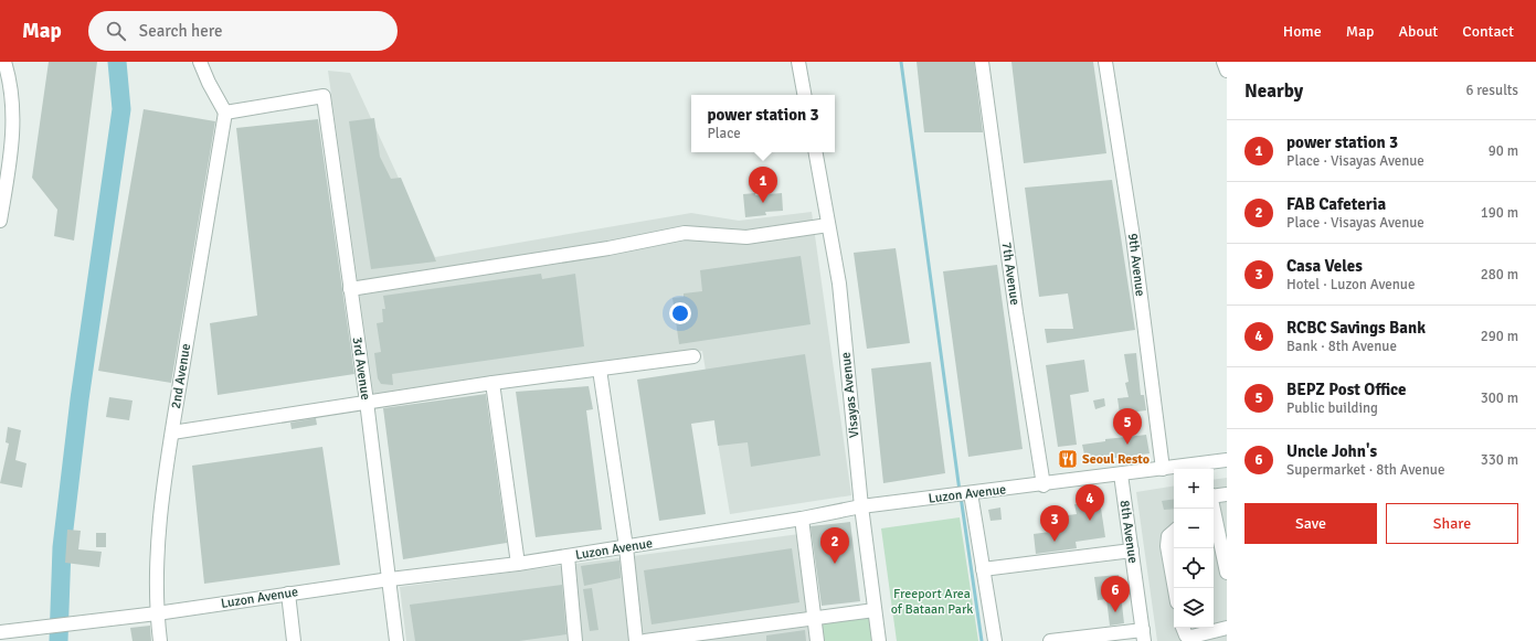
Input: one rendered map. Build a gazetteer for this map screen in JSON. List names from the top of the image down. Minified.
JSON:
{"streets":{"street":["9th Avenue","7th Avenue","3rd Avenue","2nd Avenue","Visayas Avenue","Luzon Avenue","8th Avenue"]},"crossings":[["9th Avenue","Luzon Avenue"],["7th Avenue","Luzon Avenue"],["3rd Avenue","2nd Avenue"],["3rd Avenue","Luzon Avenue"],["2nd Avenue","Luzon Avenue"],["Visayas Avenue","Luzon Avenue"],["Luzon Avenue","8th Avenue"]],"parks":["Freeport Area of Bataan Park"],"places":{"restaurant":["Seoul Resto"]},"page":{"header":"Map","search":"Search here","nav":["Home","Map","About","Contact"],"heading":["Nearby","6 results"],"popup":["power station 3","Place"],"list":[{"mark":"1","name":"power station 3","note":"Place · Visayas Avenue","value":"90 m"},{"mark":"2","name":"FAB Cafeteria","note":"Place · Visayas Avenue","value":"190 m"},{"mark":"3","name":"Casa Veles","note":"Hotel · Luzon Avenue","value":"280 m"},{"mark":"4","name":"RCBC Savings Bank","note":"Bank · 8th Avenue","value":"290 m"},{"mark":"5","name":"BEPZ Post Office","note":"Public building","value":"300 m"},{"mark":"6","name":"Uncle John's","note":"Supermarket · 8th Avenue","value":"330 m"}],"pins":["1","5","4","3","2","6"],"map_buttons":["+","−"],"buttons":["Save","Share"]}}
